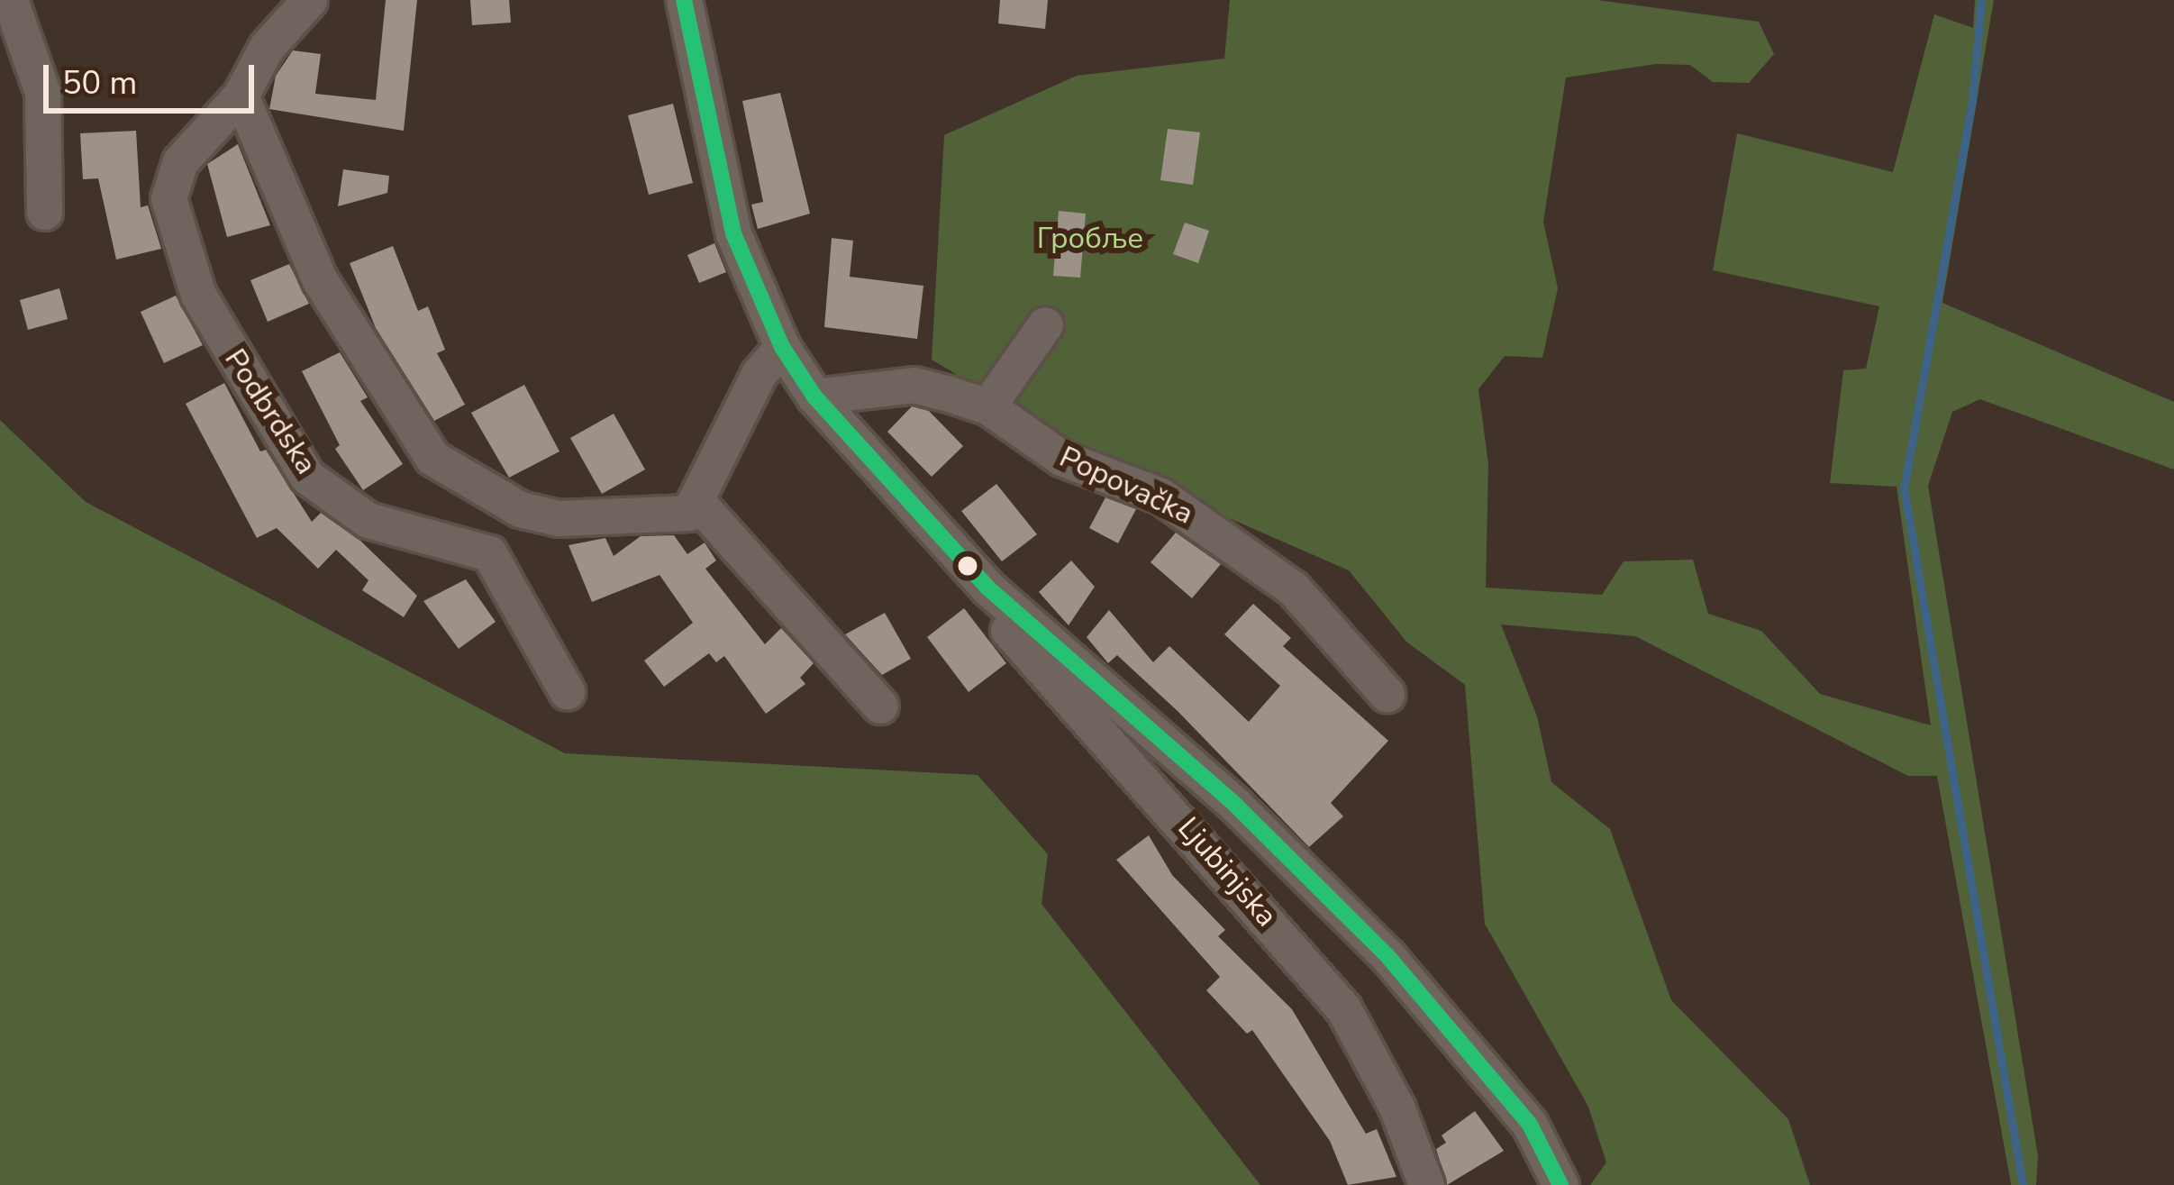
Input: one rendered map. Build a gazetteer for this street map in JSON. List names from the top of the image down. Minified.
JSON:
{"streets":{"street":["Podbrdska","Popovačka","Ljubinjska"]},"parks":["Гробље"],"scale_bar":"50 m"}
